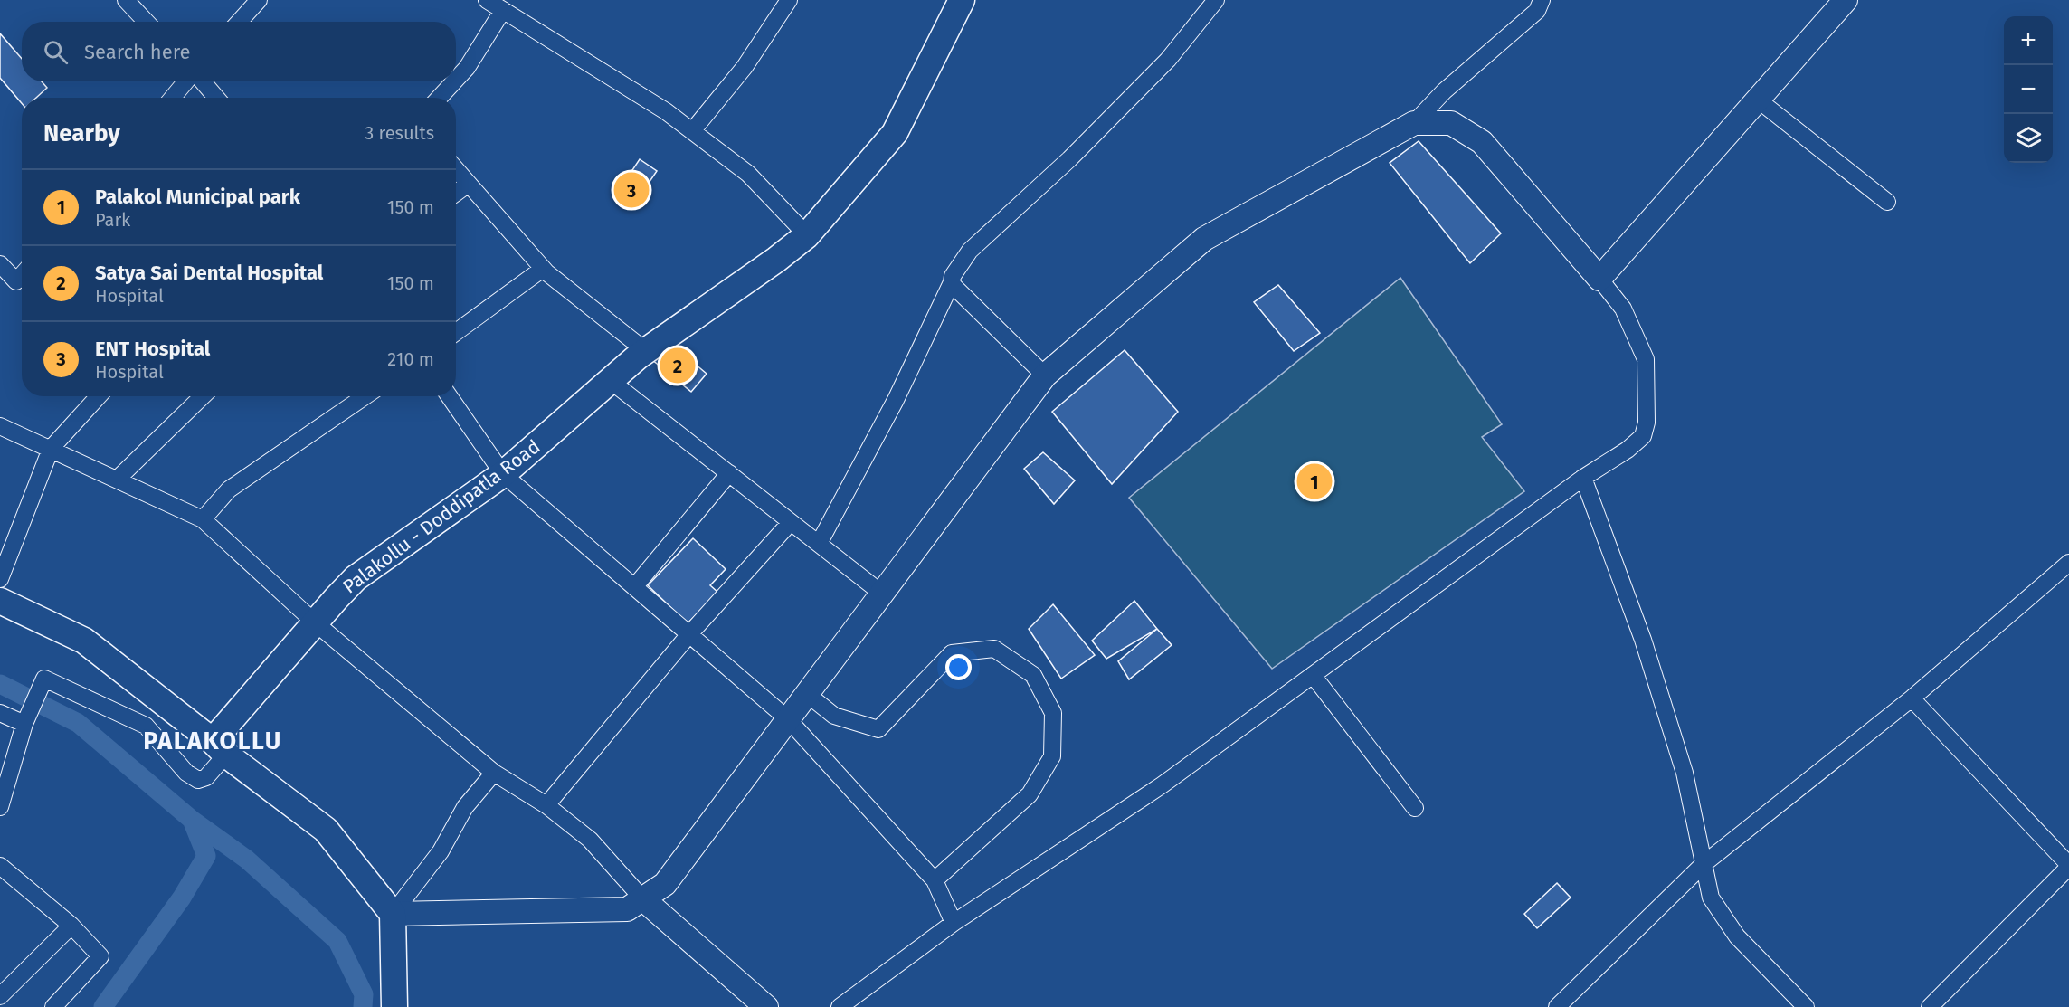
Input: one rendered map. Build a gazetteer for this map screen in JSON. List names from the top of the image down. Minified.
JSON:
{"streets":{"main road":["Palakollu - Doddipatla Road"]},"districts":["PALAKOLLU"],"page":{"map_buttons":["+","−"],"search":"Search here","heading":["Nearby","3 results"],"list":[{"mark":"1","name":"Palakol Municipal park","note":"Park","value":"150 m"},{"mark":"2","name":"Satya Sai Dental Hospital","note":"Hospital","value":"150 m"},{"mark":"3","name":"ENT Hospital","note":"Hospital","value":"210 m"}],"pins":["3","2","1"]}}
